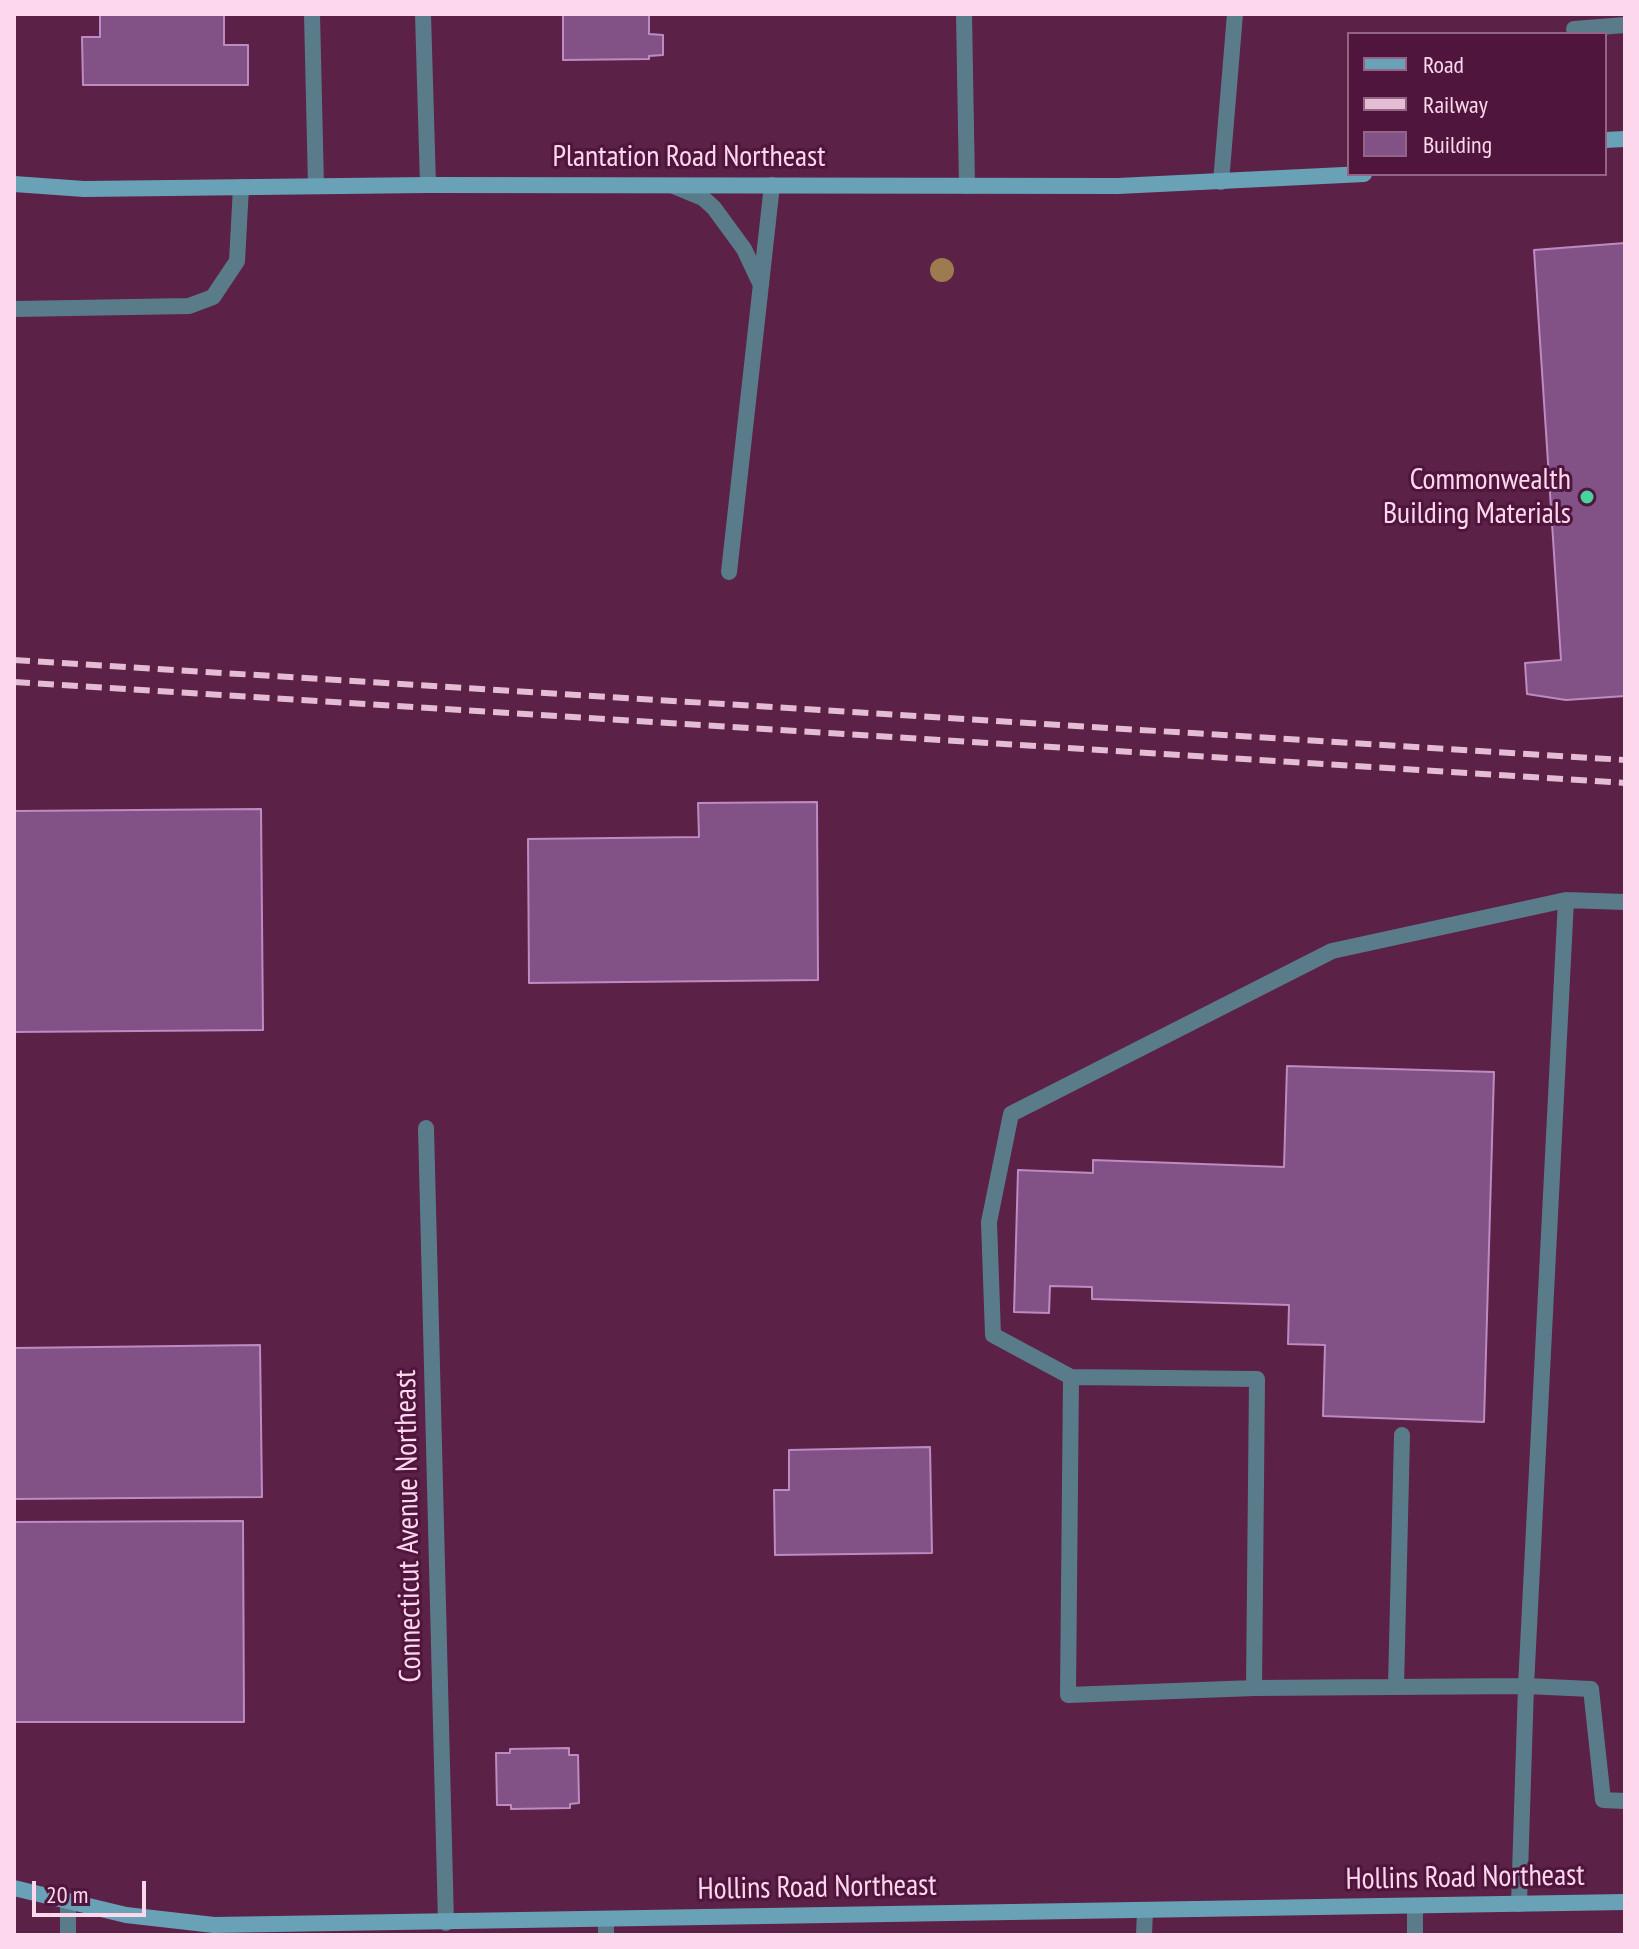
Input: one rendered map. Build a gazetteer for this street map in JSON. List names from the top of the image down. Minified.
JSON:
{"streets":{"main road":["Plantation Road Northeast","Hollins Road Northeast"],"street":["Connecticut Avenue Northeast"]},"crossings":[["Connecticut Avenue Northeast","Hollins Road Northeast"]],"places":["Commonwealth Building Materials"],"legend":["Road","Railway","Building"],"scale_bar":"20 m"}
